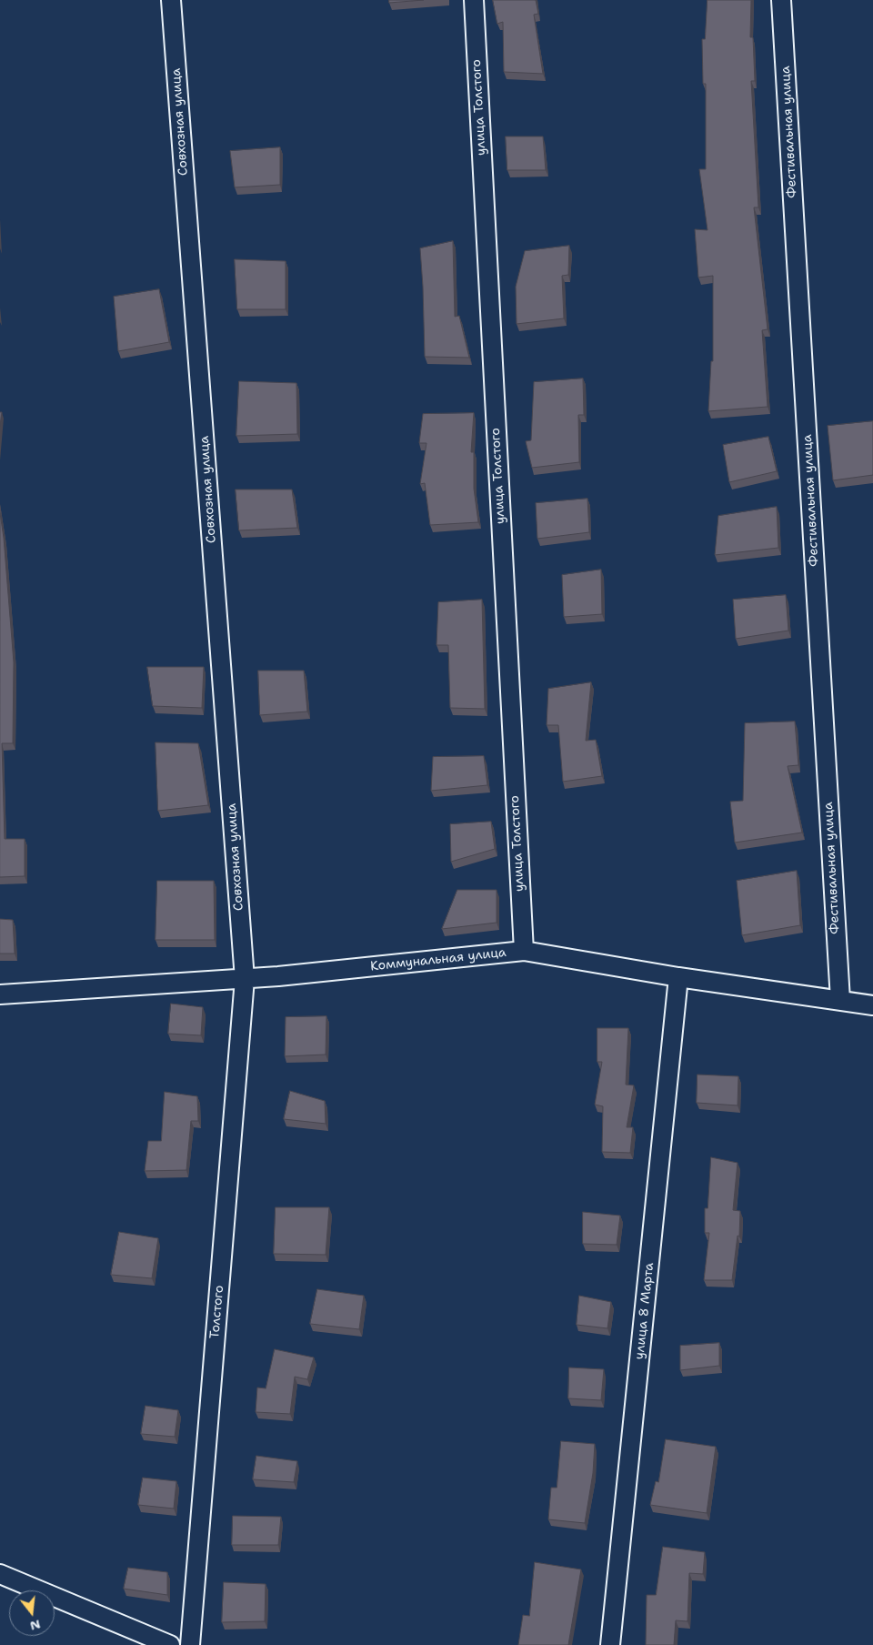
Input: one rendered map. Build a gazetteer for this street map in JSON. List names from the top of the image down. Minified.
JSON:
{"streets":{"street":["улица Толстого","Совхозная улица","Фестивальная улица","Коммунальная улица","улица 8 Марта","Толстого"]},"crossings":[["улица Толстого","Коммунальная улица"],["Совхозная улица","Коммунальная улица"],["Совхозная улица","Толстого"],["Фестивальная улица","Коммунальная улица"],["Коммунальная улица","улица 8 Марта"],["Коммунальная улица","Толстого"]],"north":"bottom"}
